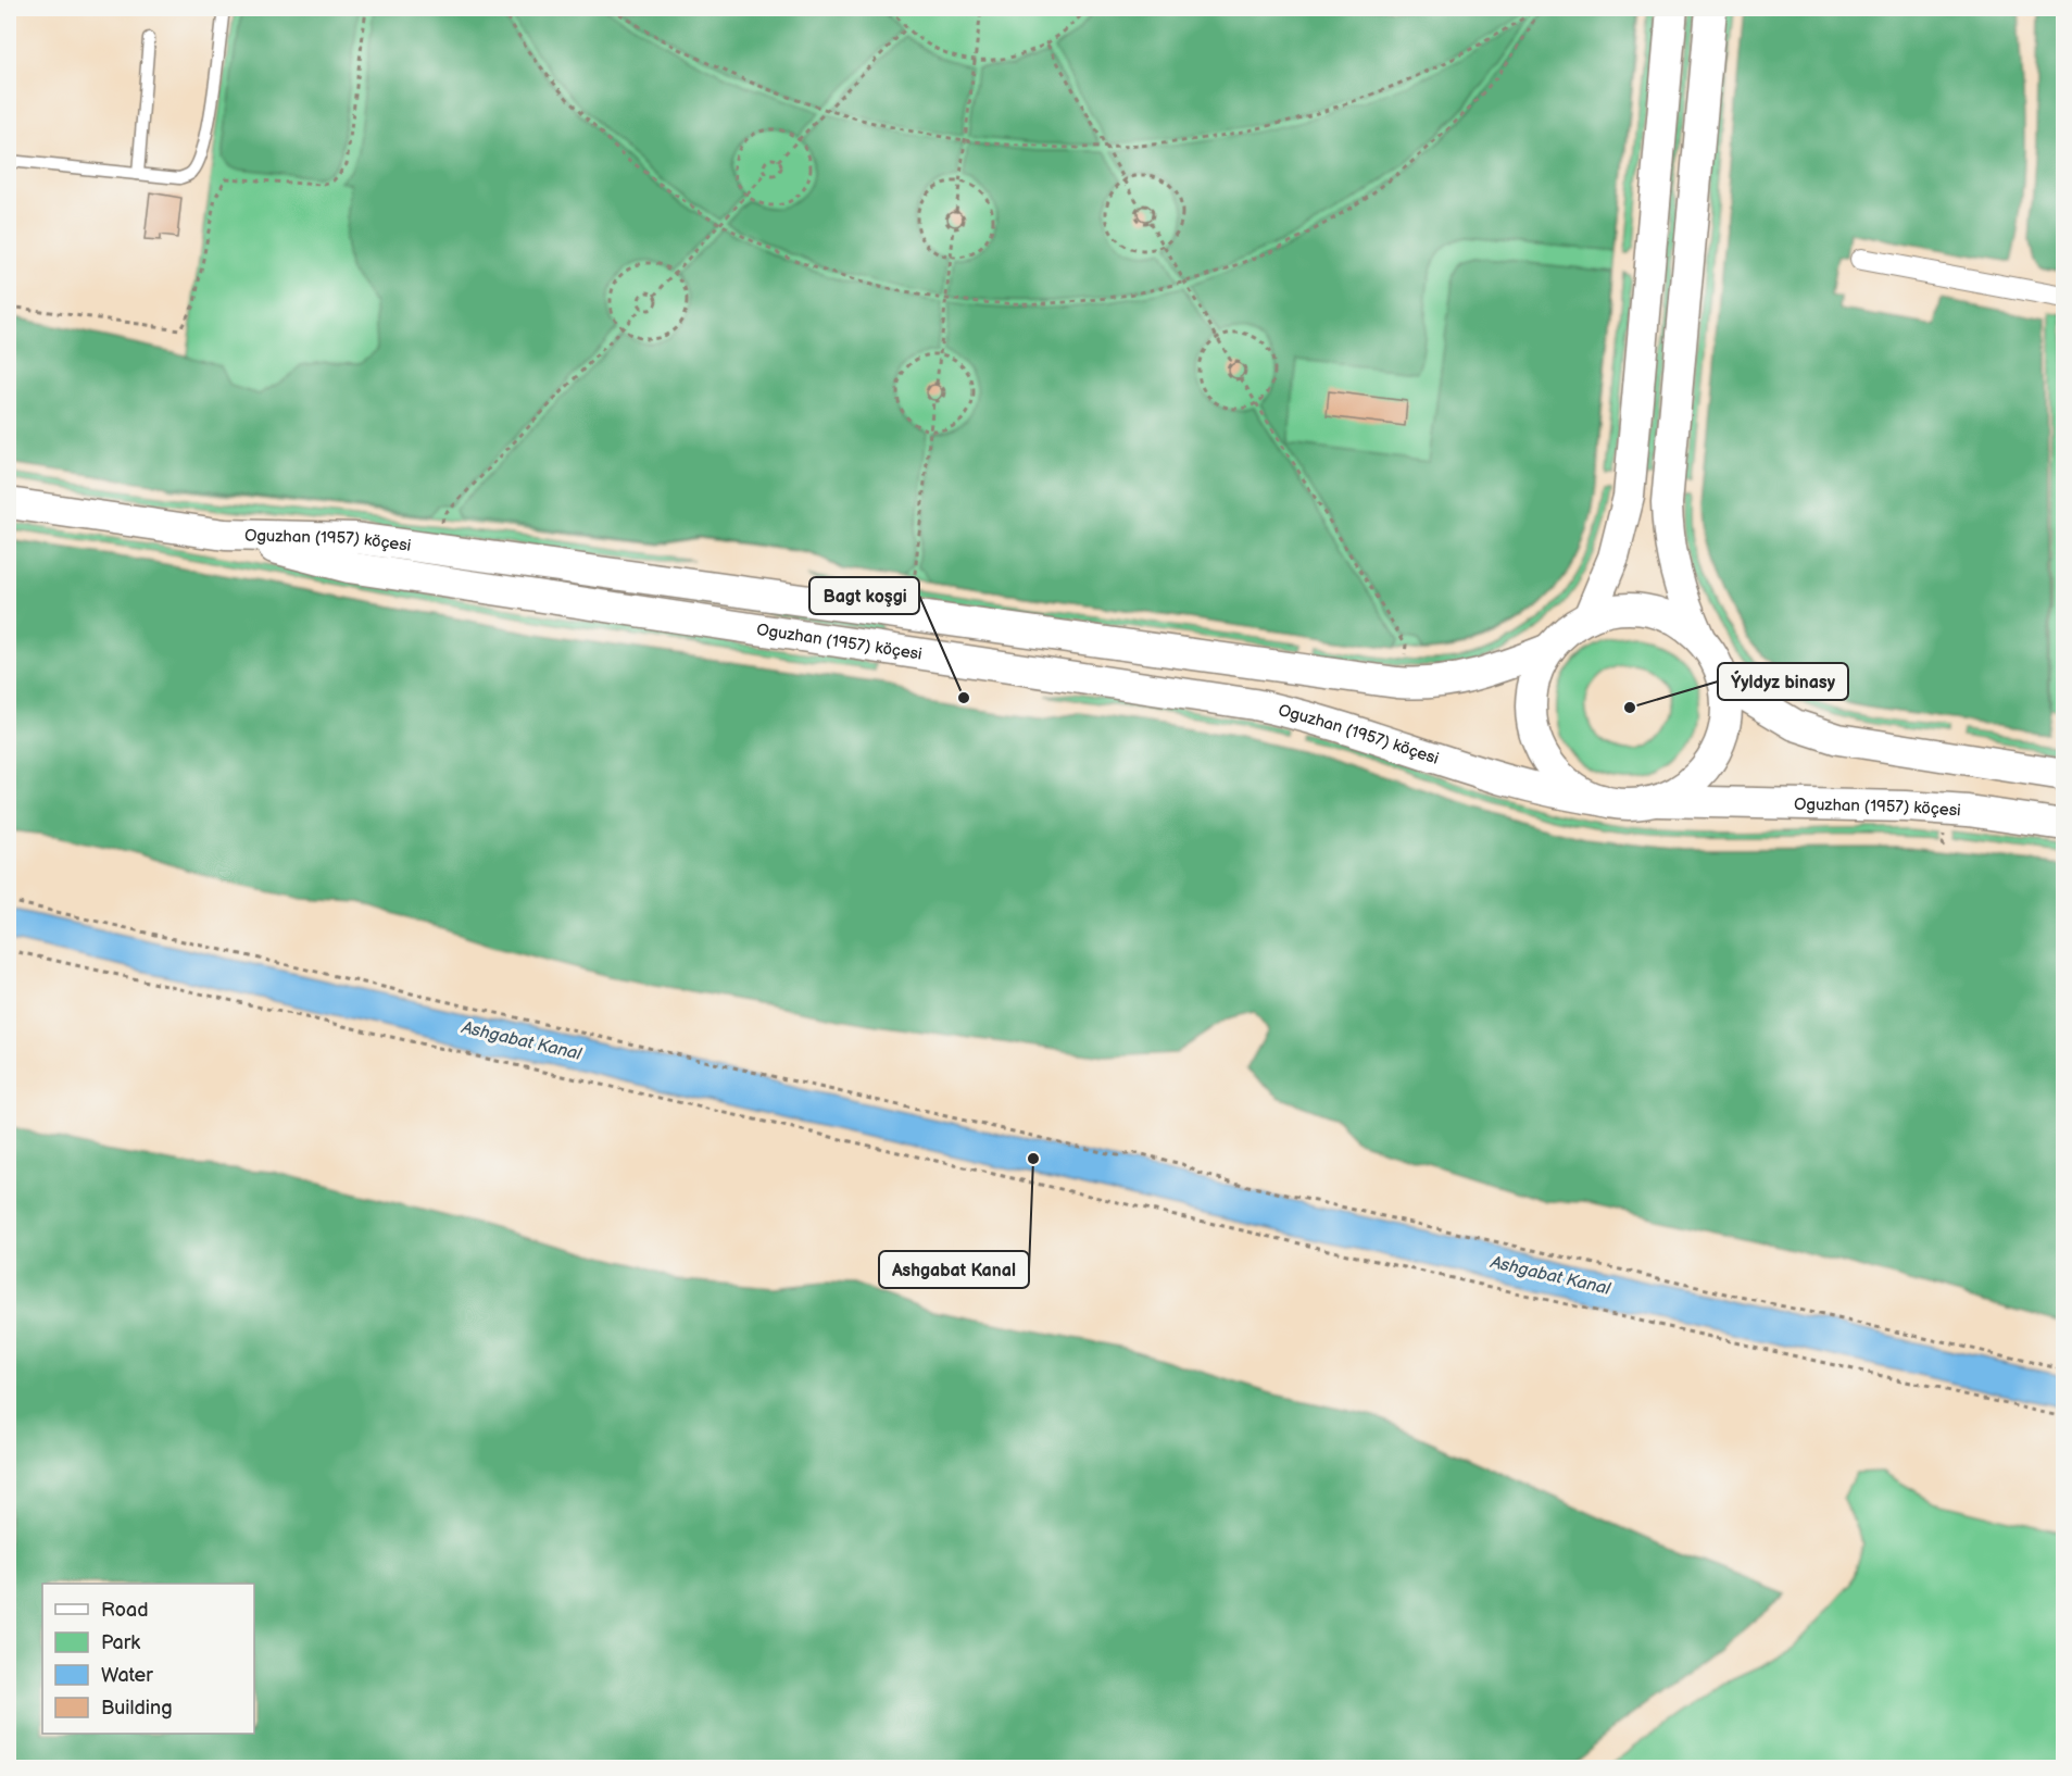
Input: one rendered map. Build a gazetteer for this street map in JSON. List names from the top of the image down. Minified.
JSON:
{"streets":{"main road":["Oguzhan (1957) köçesi"]},"water":["Ashgabat Kanal"],"places":["Bagt koşgi","Ýyldyz binasy","Ashgabat Kanal"],"legend":["Road","Park","Water","Building"]}
